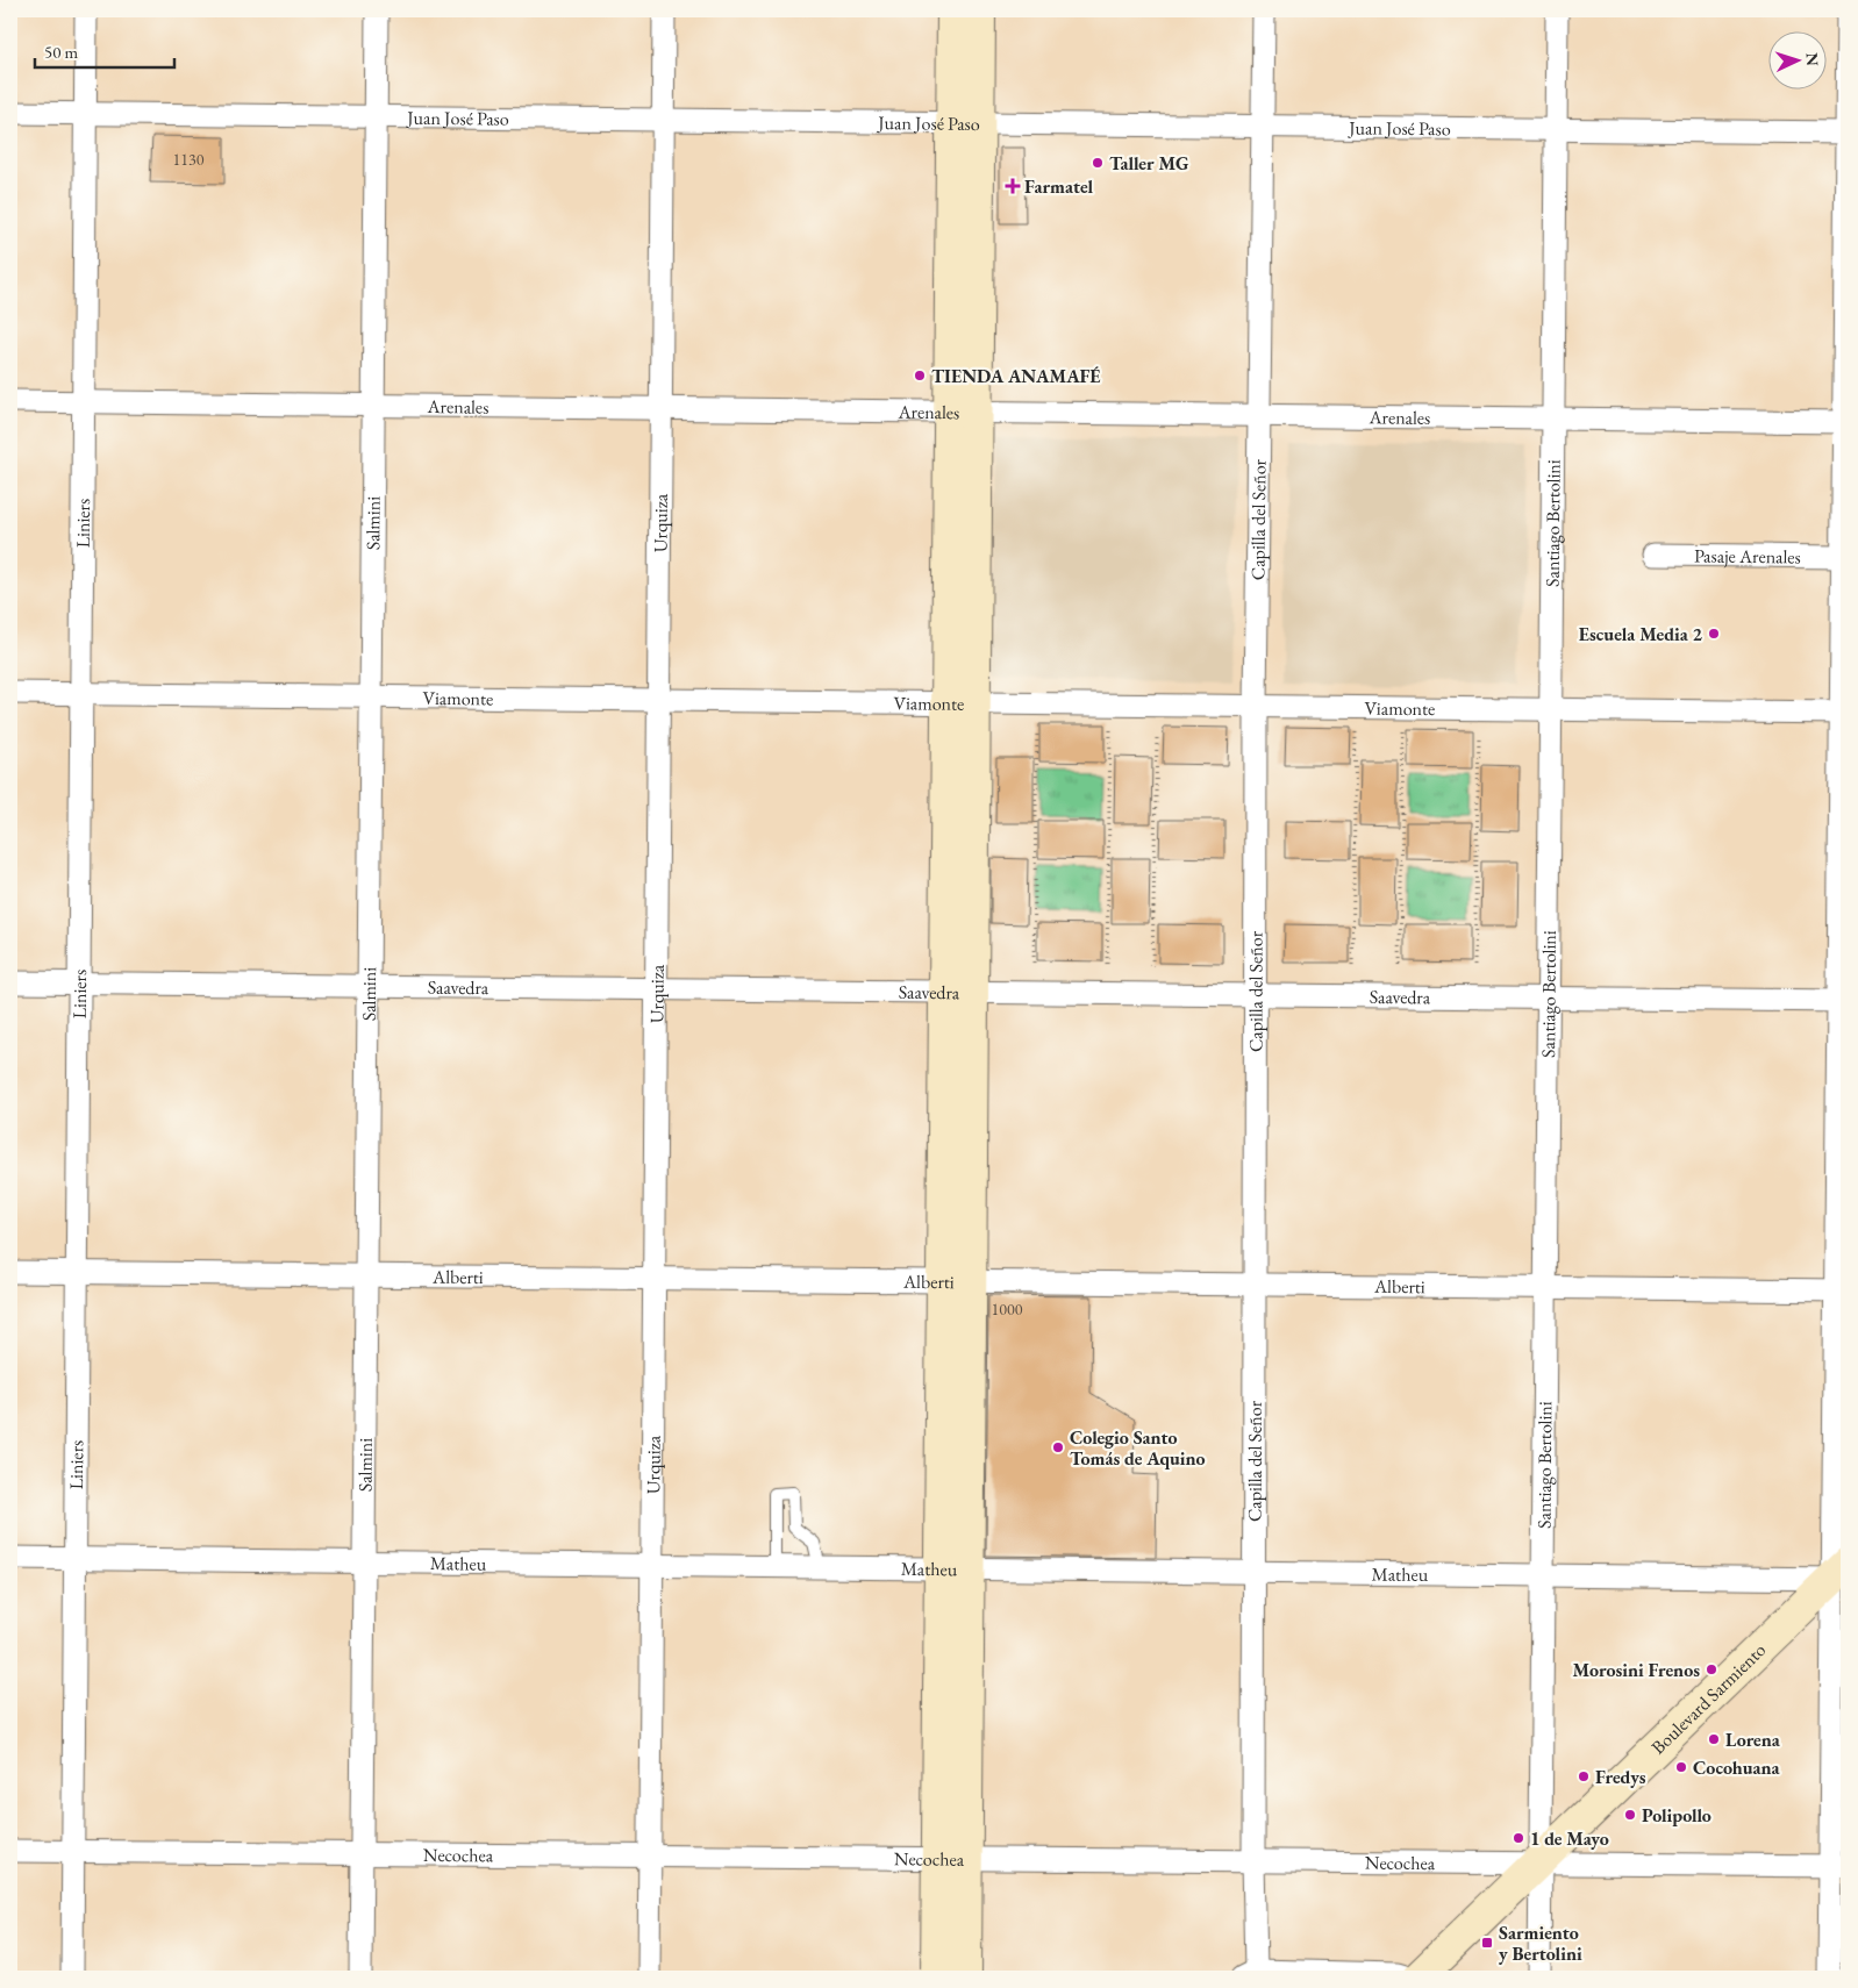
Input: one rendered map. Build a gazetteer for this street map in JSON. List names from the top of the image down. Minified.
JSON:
{"streets":{"main road":["Boulevard Sarmiento"],"street":["Juan José Paso","Arenales","Capilla del Señor","Liniers","Salmini","Urquiza","Santiago Bertolini","Pasaje Arenales","Viamonte","Saavedra","Alberti","Matheu","Necochea"]},"crossings":[["Juan José Paso","Capilla del Señor"],["Juan José Paso","Liniers"],["Juan José Paso","Salmini"],["Juan José Paso","Urquiza"],["Juan José Paso","Santiago Bertolini"],["Arenales","Capilla del Señor"],["Arenales","Liniers"],["Arenales","Salmini"],["Arenales","Urquiza"],["Arenales","Santiago Bertolini"],["Capilla del Señor","Viamonte"],["Capilla del Señor","Saavedra"],["Capilla del Señor","Alberti"],["Capilla del Señor","Matheu"],["Capilla del Señor","Necochea"],["Liniers","Viamonte"],["Liniers","Saavedra"],["Liniers","Alberti"],["Liniers","Matheu"],["Liniers","Necochea"],["Salmini","Viamonte"],["Salmini","Saavedra"],["Salmini","Alberti"],["Salmini","Matheu"],["Salmini","Necochea"],["Urquiza","Viamonte"],["Urquiza","Saavedra"],["Urquiza","Alberti"],["Urquiza","Matheu"],["Urquiza","Necochea"],["Santiago Bertolini","Viamonte"],["Santiago Bertolini","Saavedra"],["Santiago Bertolini","Alberti"],["Santiago Bertolini","Matheu"],["Santiago Bertolini","Boulevard Sarmiento"],["Santiago Bertolini","Necochea"],["Matheu","Boulevard Sarmiento"],["Boulevard Sarmiento","Necochea"]],"places":{"other":["Taller MG","TIENDA ANAMAFÉ","Escuela Media 2","Colegio Santo Tomás de Aquino","Morosini Frenos","Lorena","Cocohuana","Fredys","Polipollo","1 de Mayo"],"health":["Farmatel"],"transit":["Sarmiento y Bertolini"]},"house_numbers":["1130","1000"],"scale_bar":"50 m","north":"right"}
